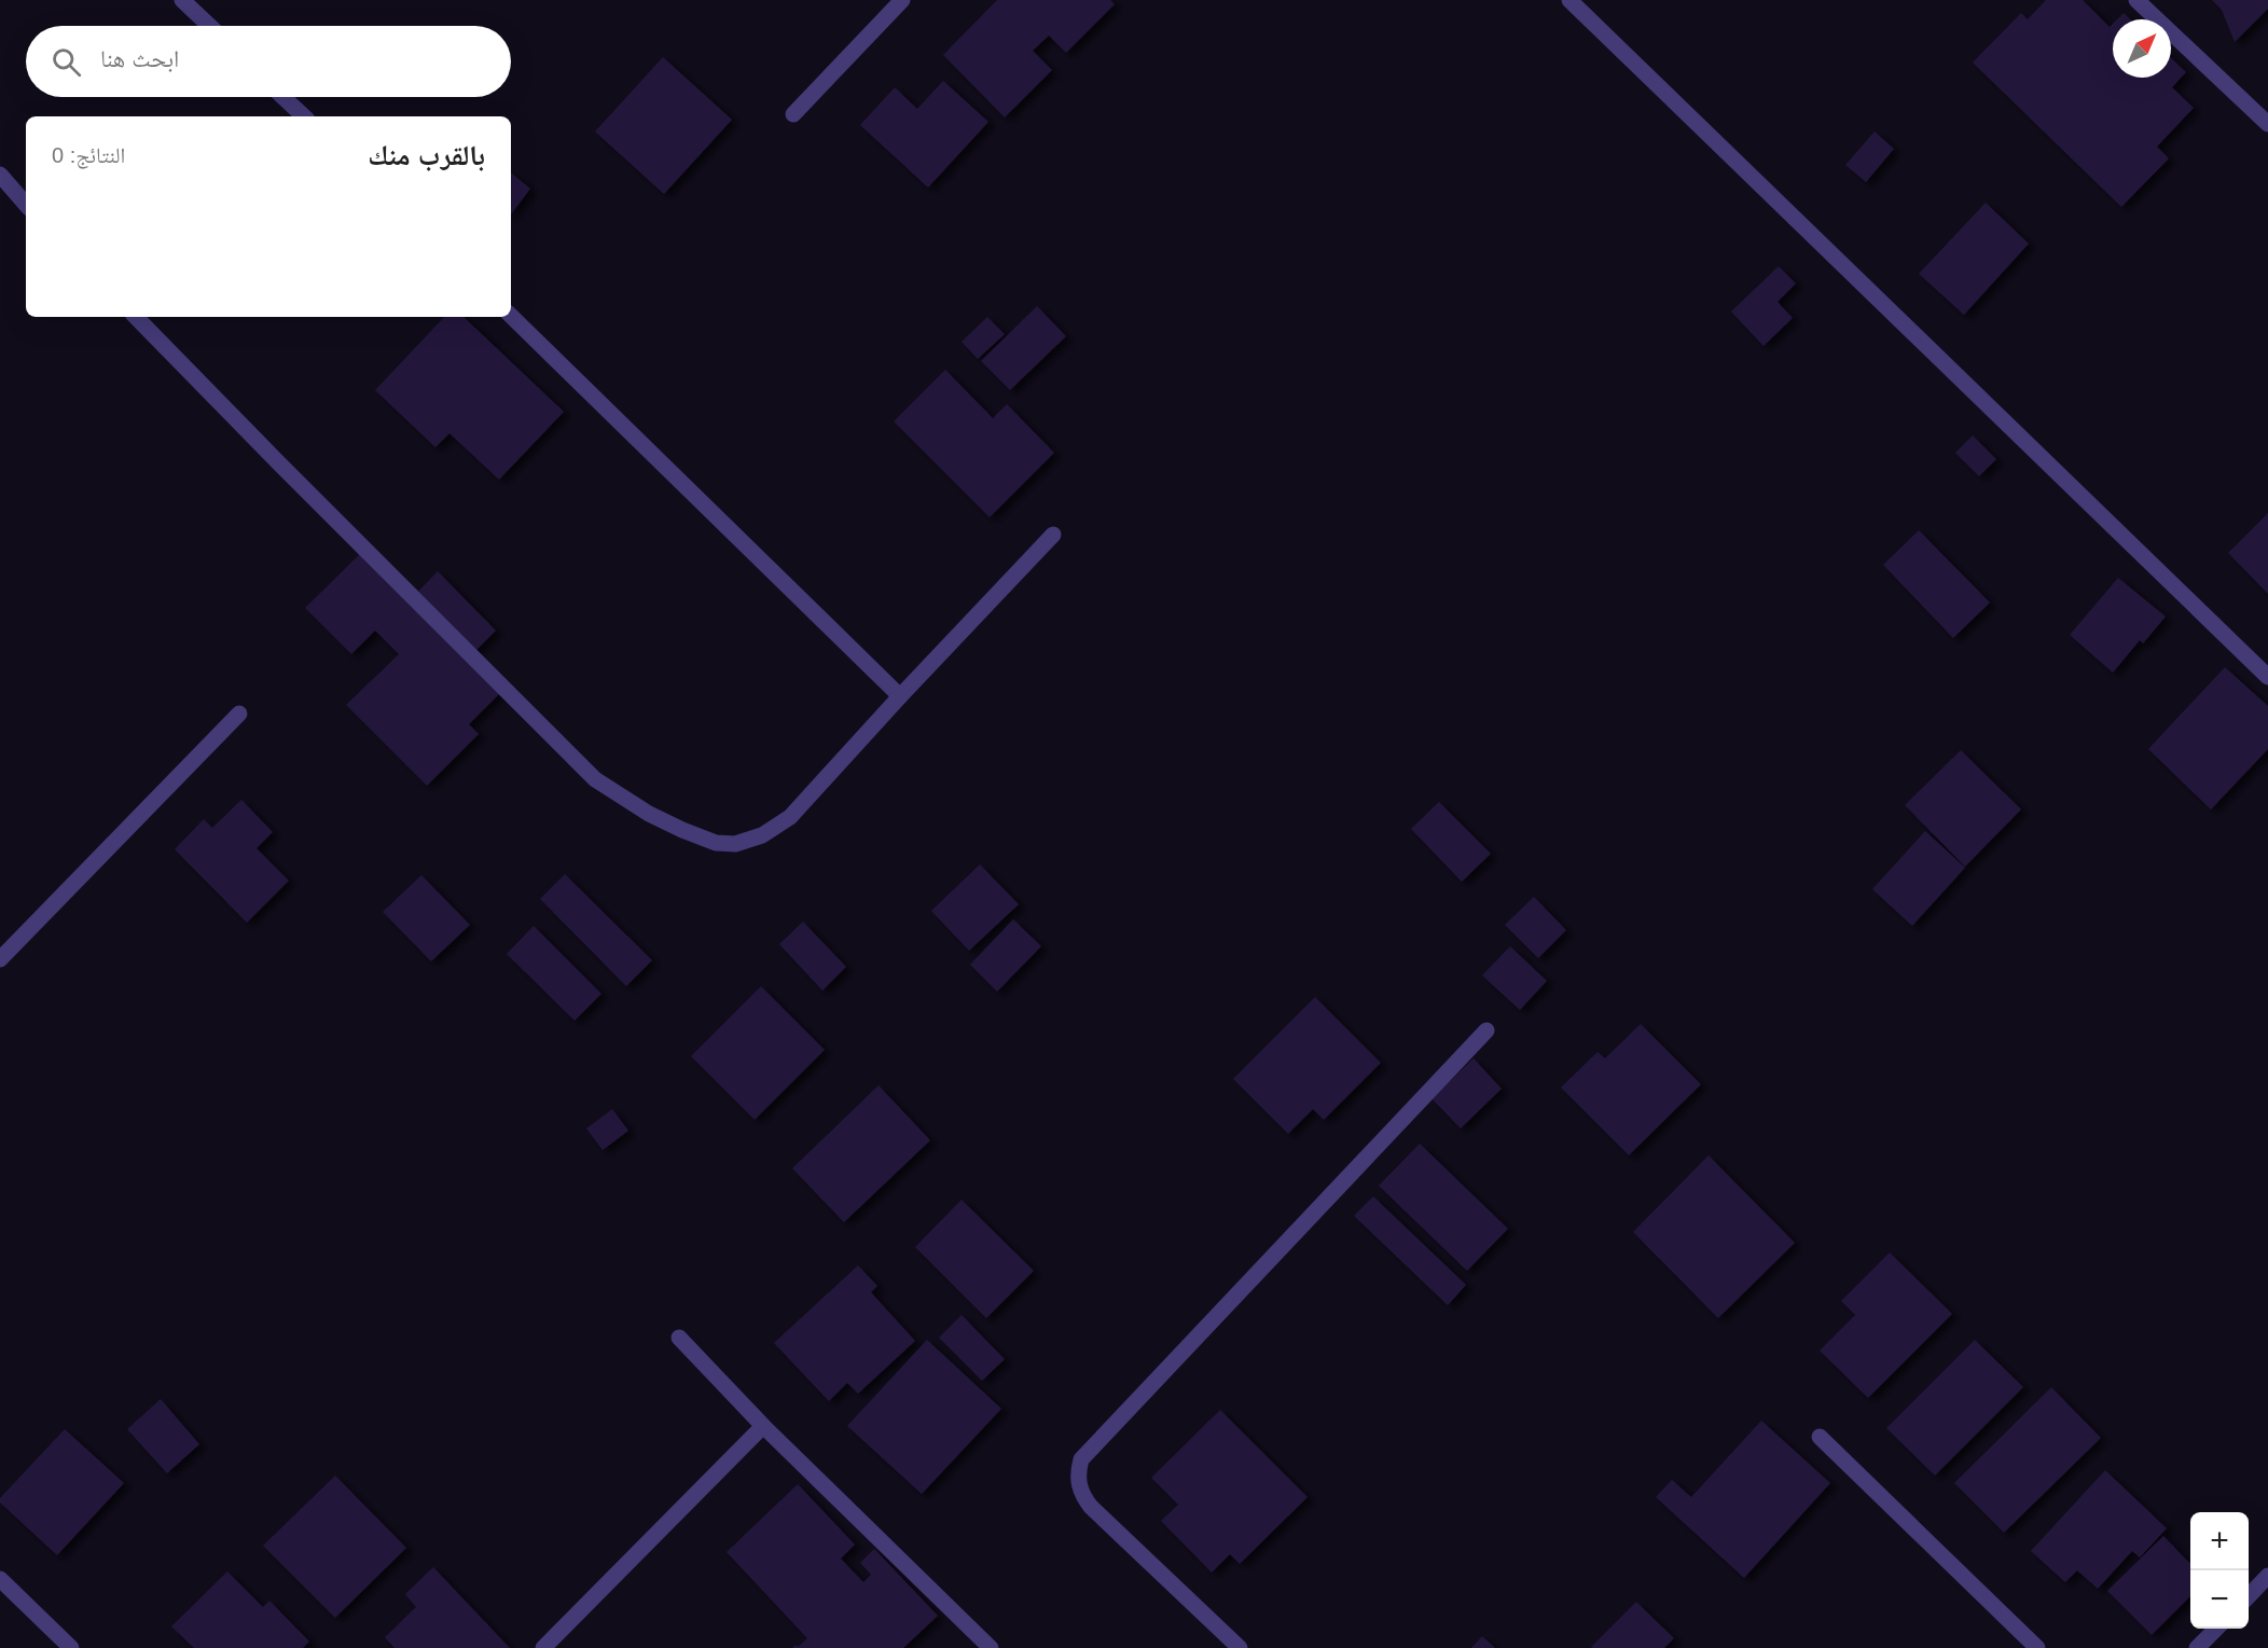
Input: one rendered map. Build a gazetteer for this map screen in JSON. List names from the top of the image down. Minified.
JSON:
{"north":"top right","page":{"search":"ابحث هنا","heading":["بالقرب منك","النتائج: 0"],"map_buttons":["+","−"]}}
